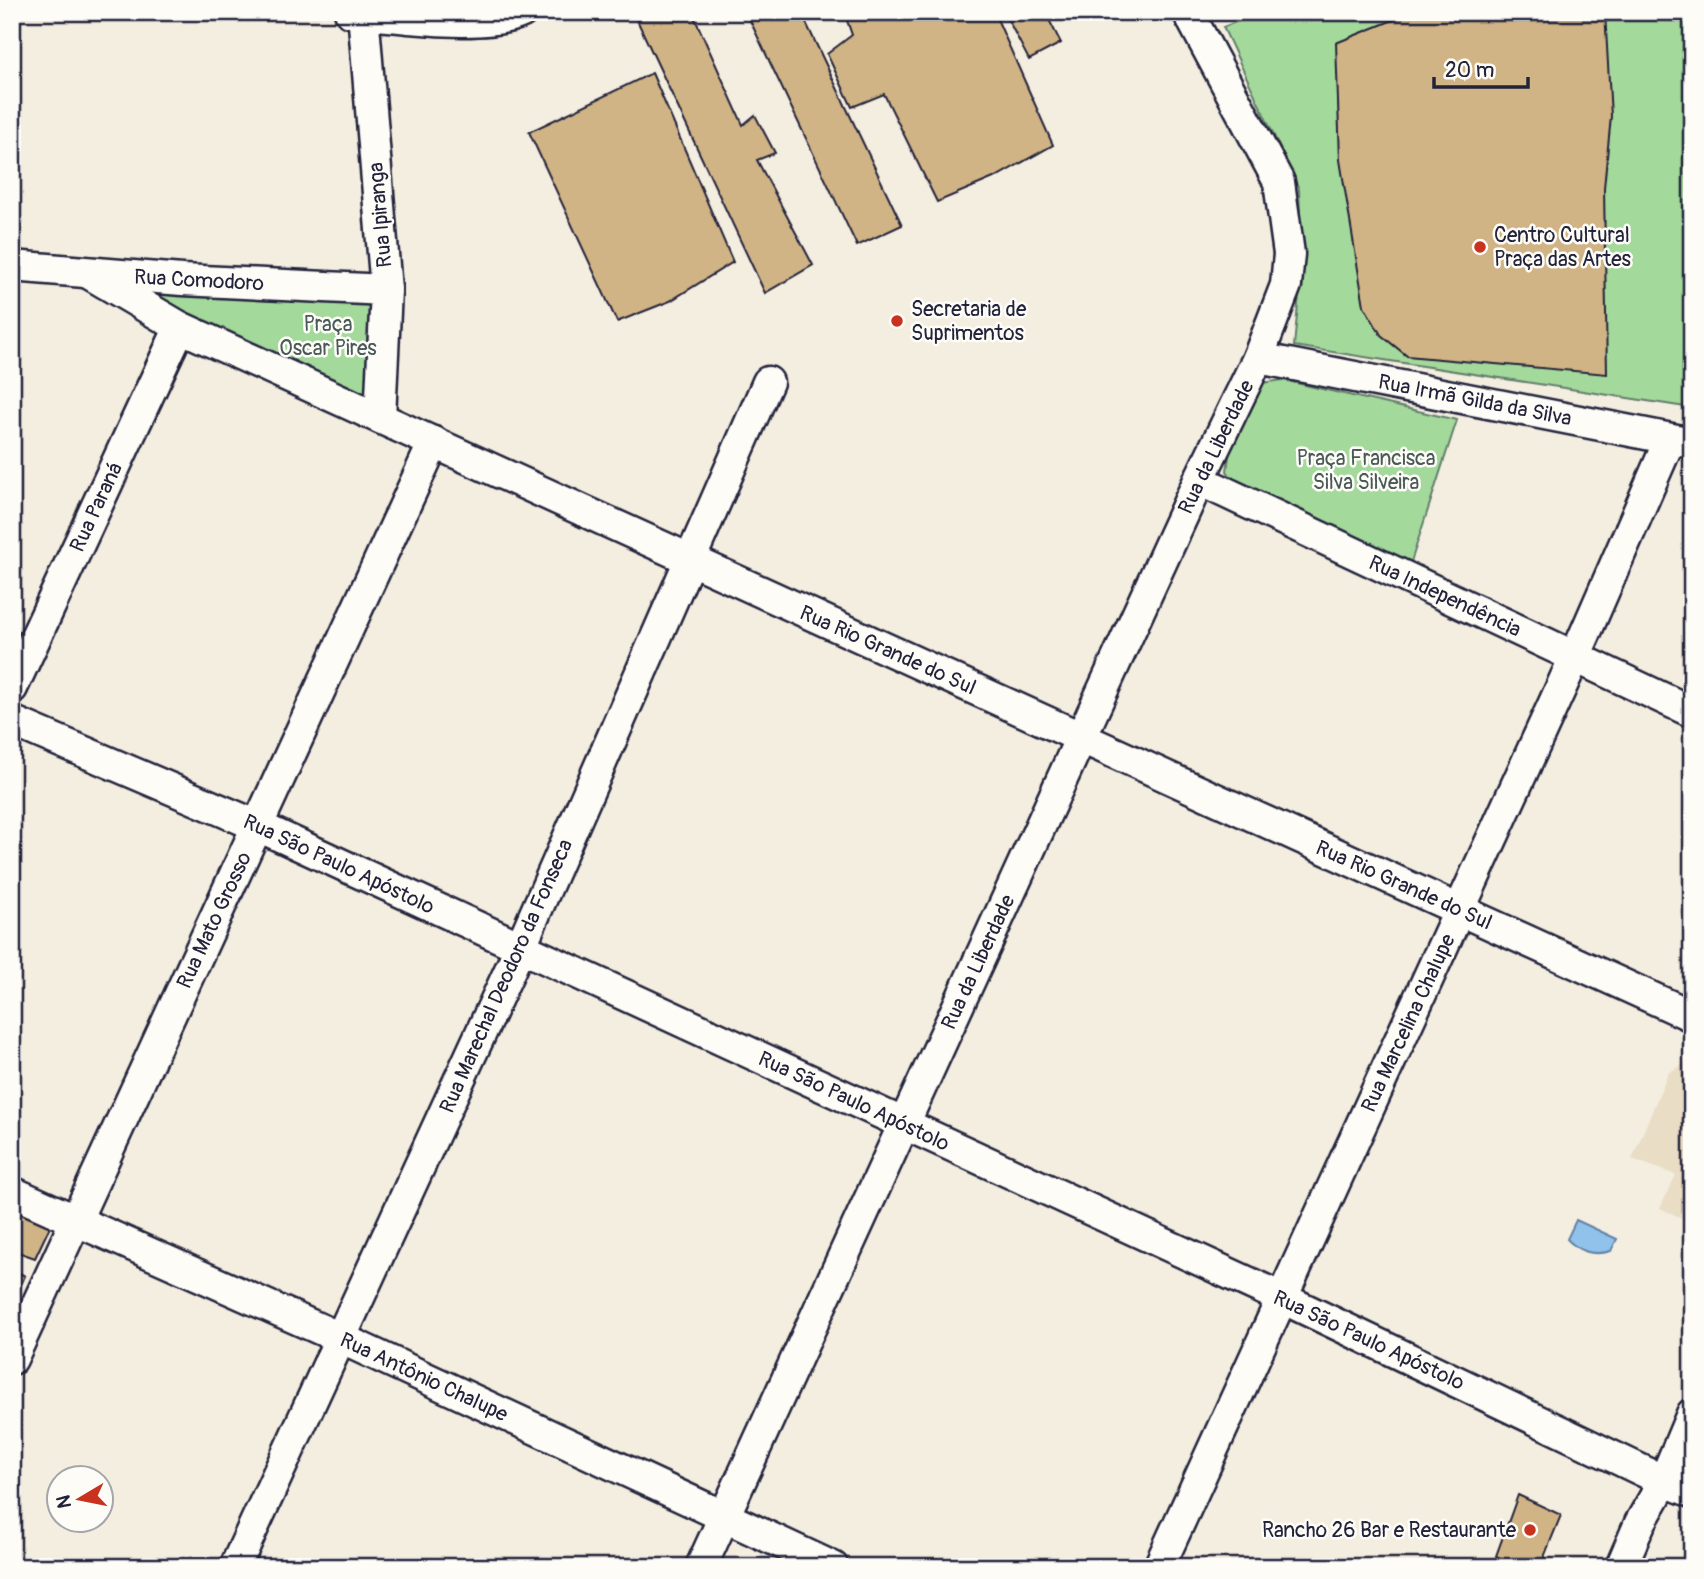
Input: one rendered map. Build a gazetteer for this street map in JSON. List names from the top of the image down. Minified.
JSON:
{"streets":{"street":["Rua Ipiranga","Rua Comodoro","Rua Irmã Gilda da Silva","Rua da Liberdade","Rua Paraná","Rua Independência","Rua Rio Grande do Sul","Rua São Paulo Apóstolo","Rua Mato Grosso","Rua Marechal Deodoro da Fonseca","Rua Marcelina Chalupe","Rua Antônio Chalupe"]},"crossings":[["Rua Ipiranga","Rua Comodoro"],["Rua Ipiranga","Rua Rio Grande do Sul"],["Rua Comodoro","Rua Rio Grande do Sul"],["Rua Irmã Gilda da Silva","Rua da Liberdade"],["Rua Irmã Gilda da Silva","Rua Marcelina Chalupe"],["Rua da Liberdade","Rua Independência"],["Rua da Liberdade","Rua Rio Grande do Sul"],["Rua da Liberdade","Rua São Paulo Apóstolo"],["Rua da Liberdade","Rua Antônio Chalupe"],["Rua Paraná","Rua Rio Grande do Sul"],["Rua Independência","Rua Marcelina Chalupe"],["Rua Rio Grande do Sul","Rua Mato Grosso"],["Rua Rio Grande do Sul","Rua Marechal Deodoro da Fonseca"],["Rua Rio Grande do Sul","Rua Marcelina Chalupe"],["Rua São Paulo Apóstolo","Rua Mato Grosso"],["Rua São Paulo Apóstolo","Rua Marechal Deodoro da Fonseca"],["Rua São Paulo Apóstolo","Rua Marcelina Chalupe"],["Rua Mato Grosso","Rua Antônio Chalupe"],["Rua Marechal Deodoro da Fonseca","Rua Antônio Chalupe"]],"parks":["Praça Oscar Pires","Praça Francisca Silva Silveira"],"places":["Centro Cultural Praça das Artes","Secretaria de Suprimentos","Rancho 26 Bar e Restaurante"],"scale_bar":"20 m","north":"left"}
